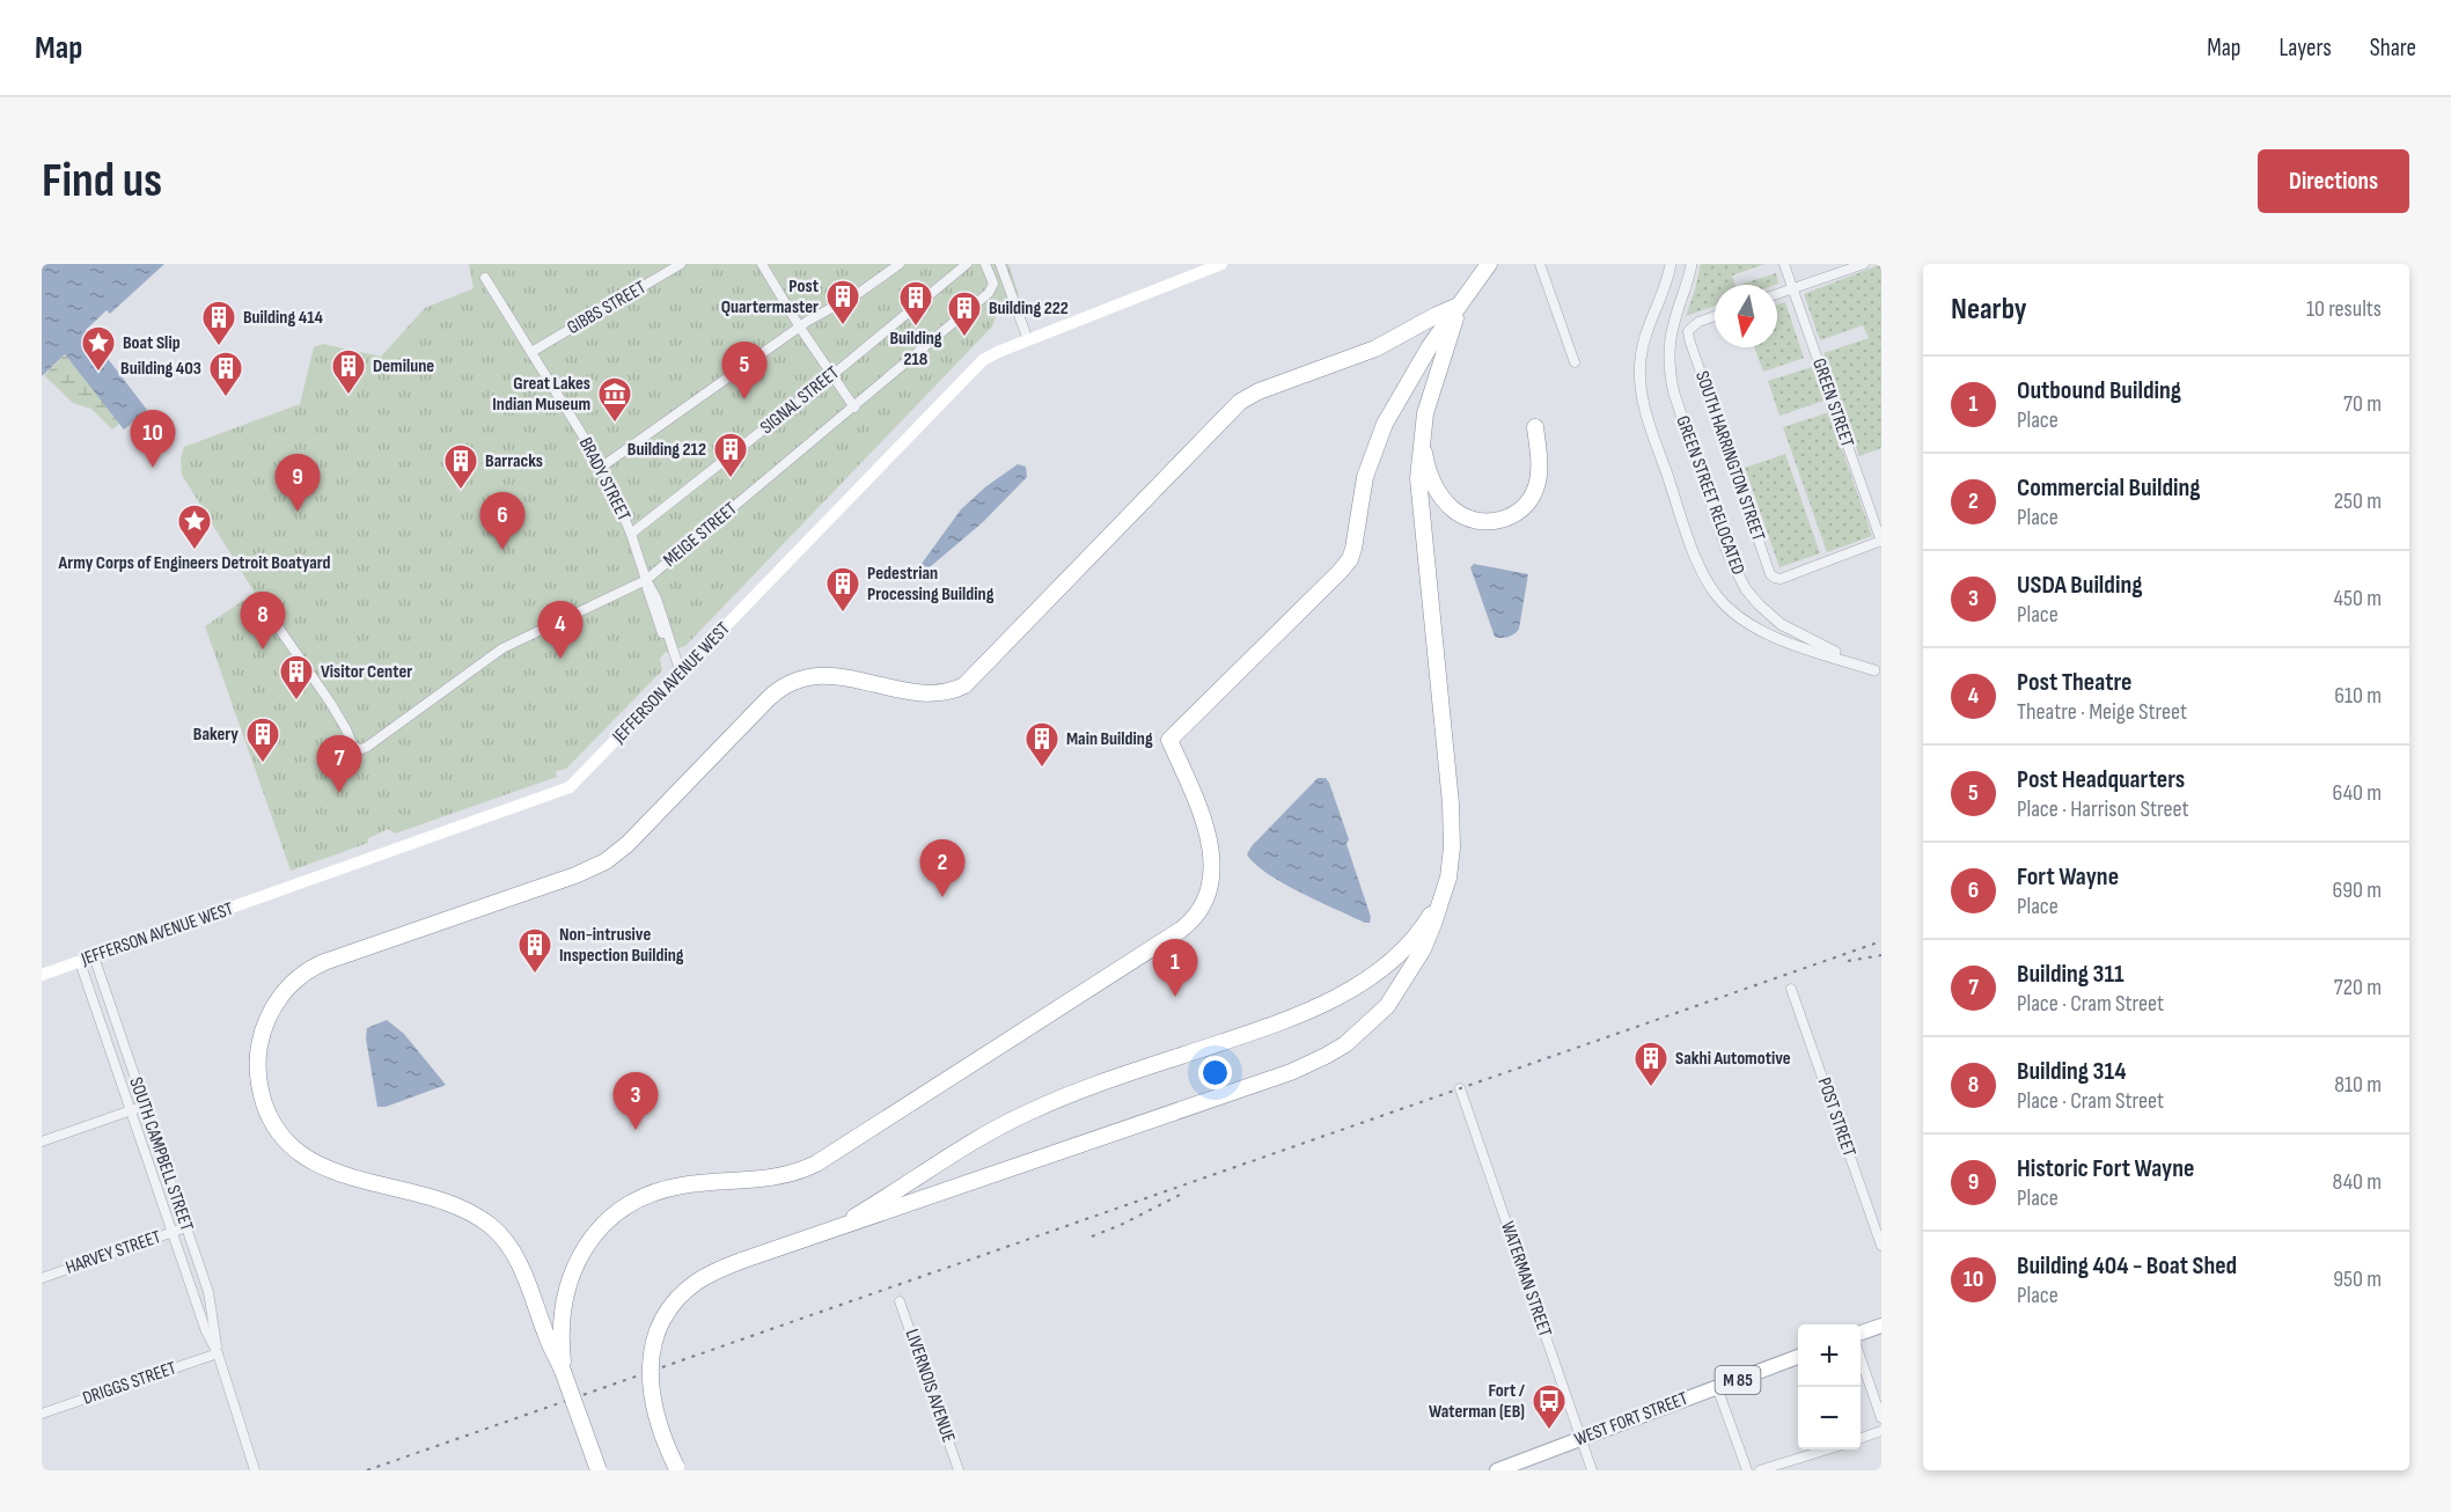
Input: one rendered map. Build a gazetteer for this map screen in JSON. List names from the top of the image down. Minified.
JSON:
{"streets":{"main road":["JEFFERSON AVENUE WEST","M 85","WEST FORT STREET"],"street":["GIBBS STREET","SIGNAL STREET","GREEN STREET","SOUTH HARRINGTON STREET","BRADY STREET","GREEN STREET RELOCATED","MEIGE STREET","POST STREET","SOUTH CAMPBELL STREET","HARVEY STREET","WATERMAN STREET","DRIGGS STREET","LIVERNOIS AVENUE"]},"crossings":[["GIBBS STREET","BRADY STREET"],["SIGNAL STREET","BRADY STREET"],["GREEN STREET","SOUTH HARRINGTON STREET"],["BRADY STREET","MEIGE STREET"],["BRADY STREET","JEFFERSON AVENUE WEST"],["JEFFERSON AVENUE WEST","SOUTH CAMPBELL STREET"],["SOUTH CAMPBELL STREET","HARVEY STREET"],["SOUTH CAMPBELL STREET","DRIGGS STREET"],["WATERMAN STREET","WEST FORT STREET"]],"places":{"building":["Post Quartermaster","Building 218","Building 222","Building 414","Demilune","Building 403","Building 212","Barracks","Pedestrian Processing Building","Visitor Center","Bakery","Main Building","Non-intrusive Inspection Building","Sakhi Automotive"],"place":["Boat Slip","Army Corps of Engineers Detroit Boatyard"],"museum":["Great Lakes Indian Museum"],"bus stop":["Fort / Waterman (EB)"]},"north":"bottom","page":{"header":"Map","nav":["Map","Layers","Share"],"buttons":"Directions","title":"Find us","heading":["Nearby","10 results"],"pins":["5","10","9","6","8","4","7","2","1","3"],"list":[{"mark":"1","name":"Outbound Building","note":"Place","value":"70 m"},{"mark":"2","name":"Commercial Building","note":"Place","value":"250 m"},{"mark":"3","name":"USDA Building","note":"Place","value":"450 m"},{"mark":"4","name":"Post Theatre","note":"Theatre · Meige Street","value":"610 m"},{"mark":"5","name":"Post Headquarters","note":"Place · Harrison Street","value":"640 m"},{"mark":"6","name":"Fort Wayne","note":"Place","value":"690 m"},{"mark":"7","name":"Building 311","note":"Place · Cram Street","value":"720 m"},{"mark":"8","name":"Building 314","note":"Place · Cram Street","value":"810 m"},{"mark":"9","name":"Historic Fort Wayne","note":"Place","value":"840 m"},{"mark":"10","name":"Building 404 - Boat Shed","note":"Place","value":"950 m"}],"map_buttons":["+","−"]}}
